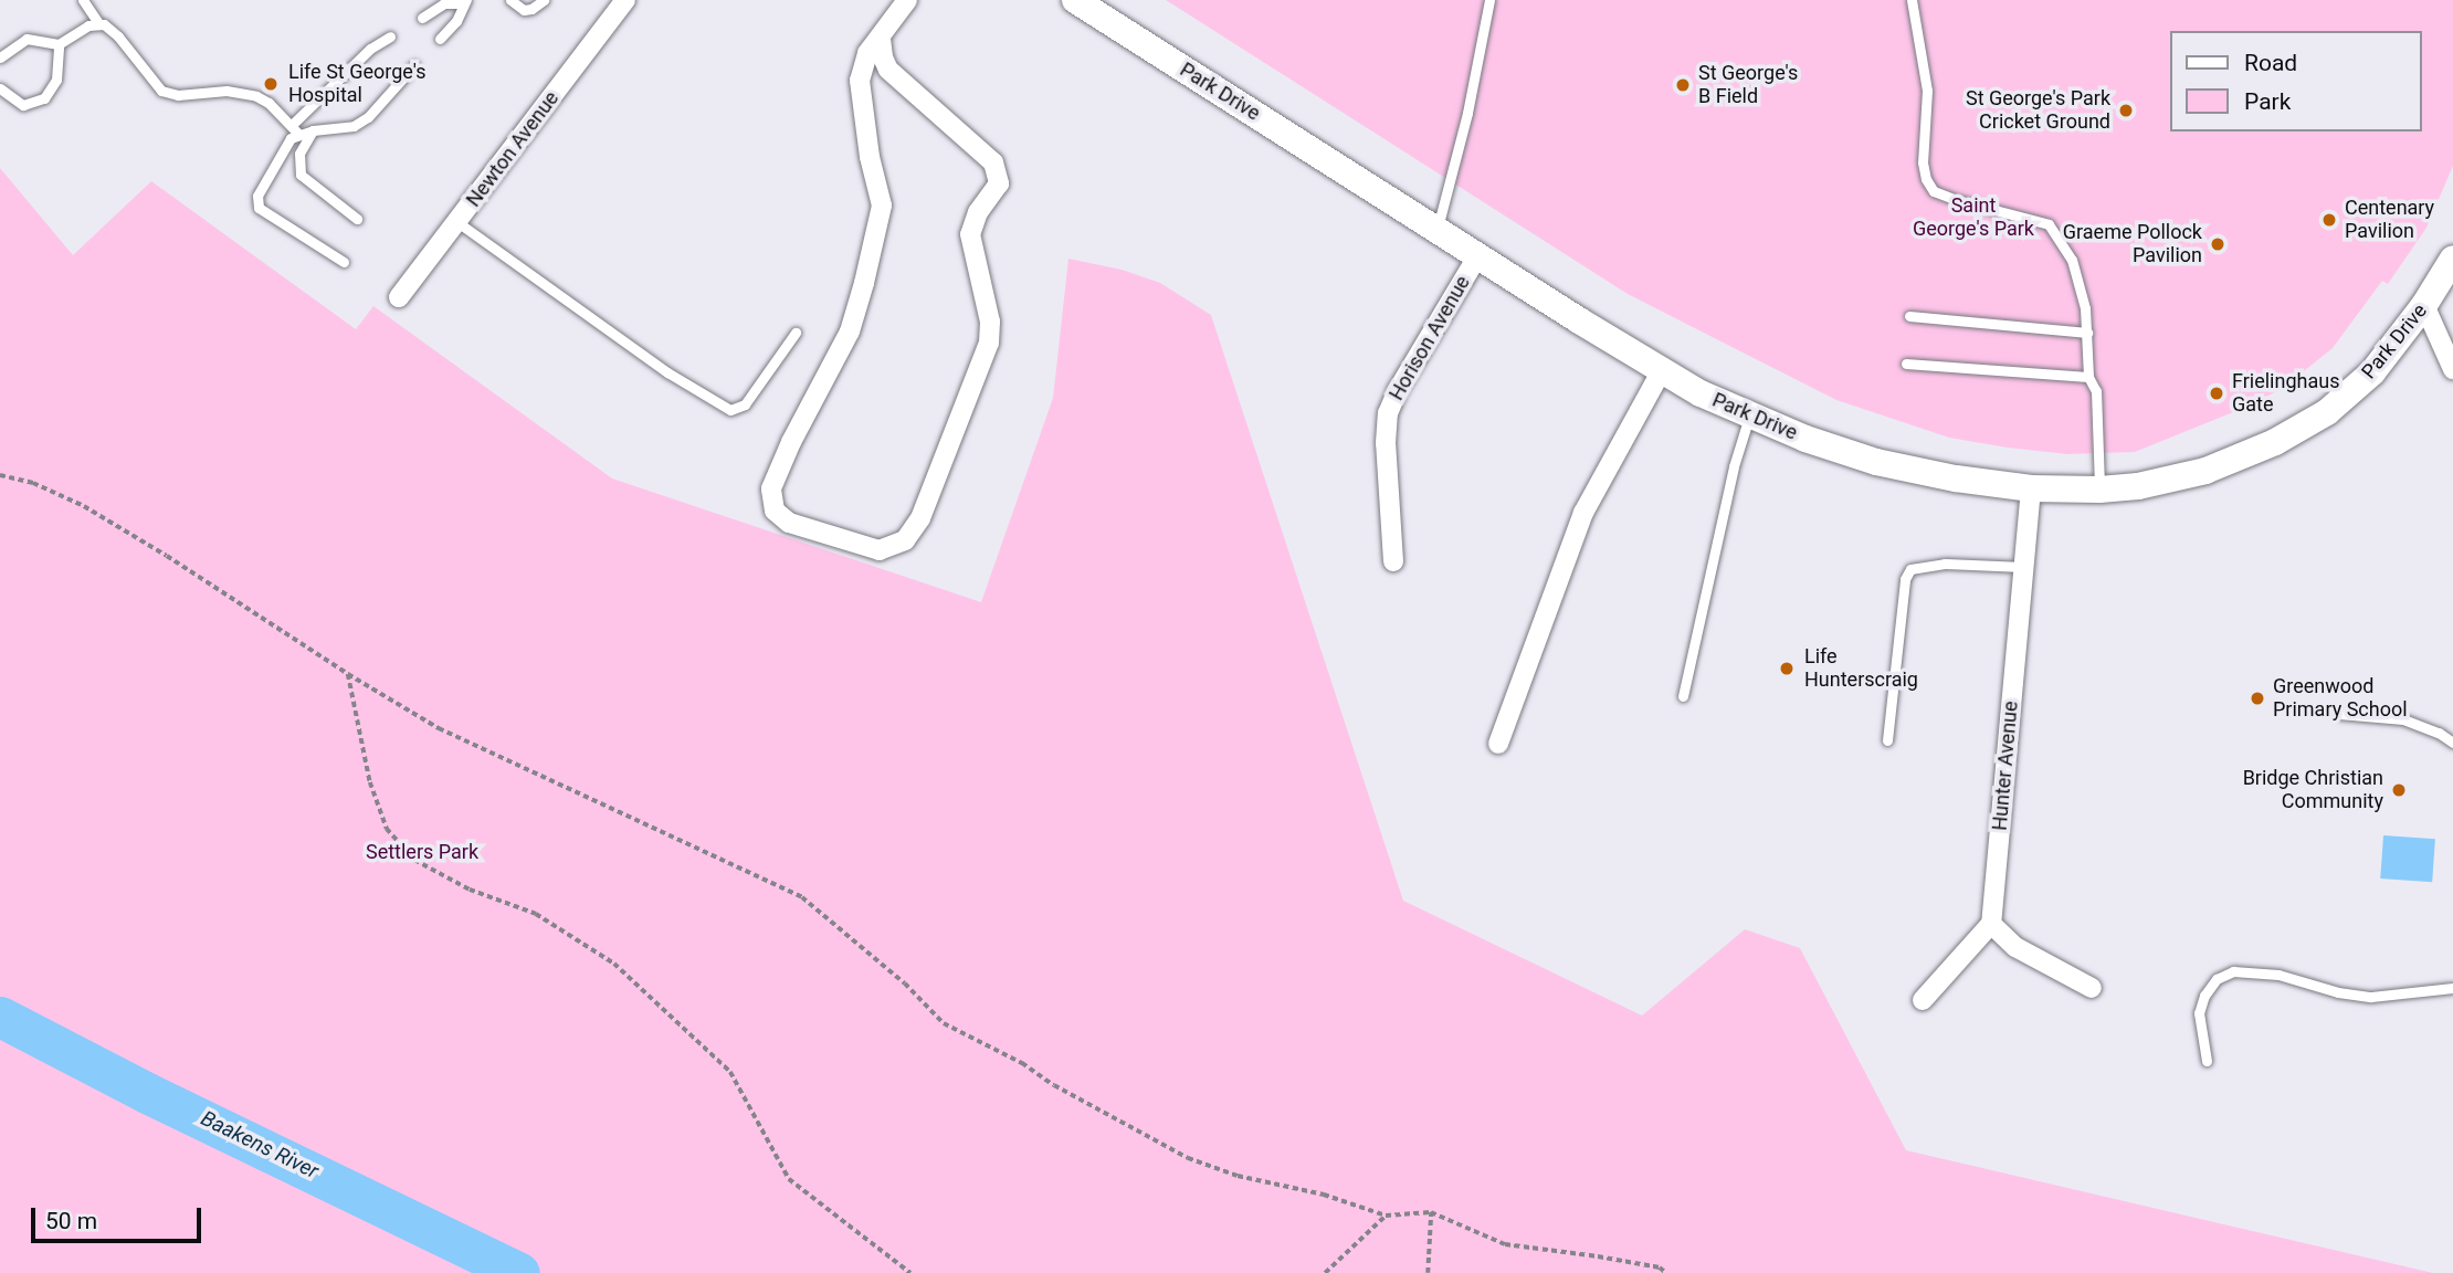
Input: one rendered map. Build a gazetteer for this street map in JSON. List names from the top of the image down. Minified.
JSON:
{"streets":{"street":["Park Drive","Newton Avenue","Horison Avenue","Hunter Avenue"]},"crossings":[["Park Drive","Horison Avenue"],["Park Drive","Hunter Avenue"]],"water":["Baakens River"],"parks":["Saint George's Park","Settlers Park"],"places":["Life St George's Hospital","St George's B Field","St George's Park Cricket Ground","Centenary Pavilion","Graeme Pollock Pavilion","Frielinghaus Gate","Life Hunterscraig","Greenwood Primary School","Bridge Christian Community"],"legend":["Road","Park"],"scale_bar":"50 m"}
